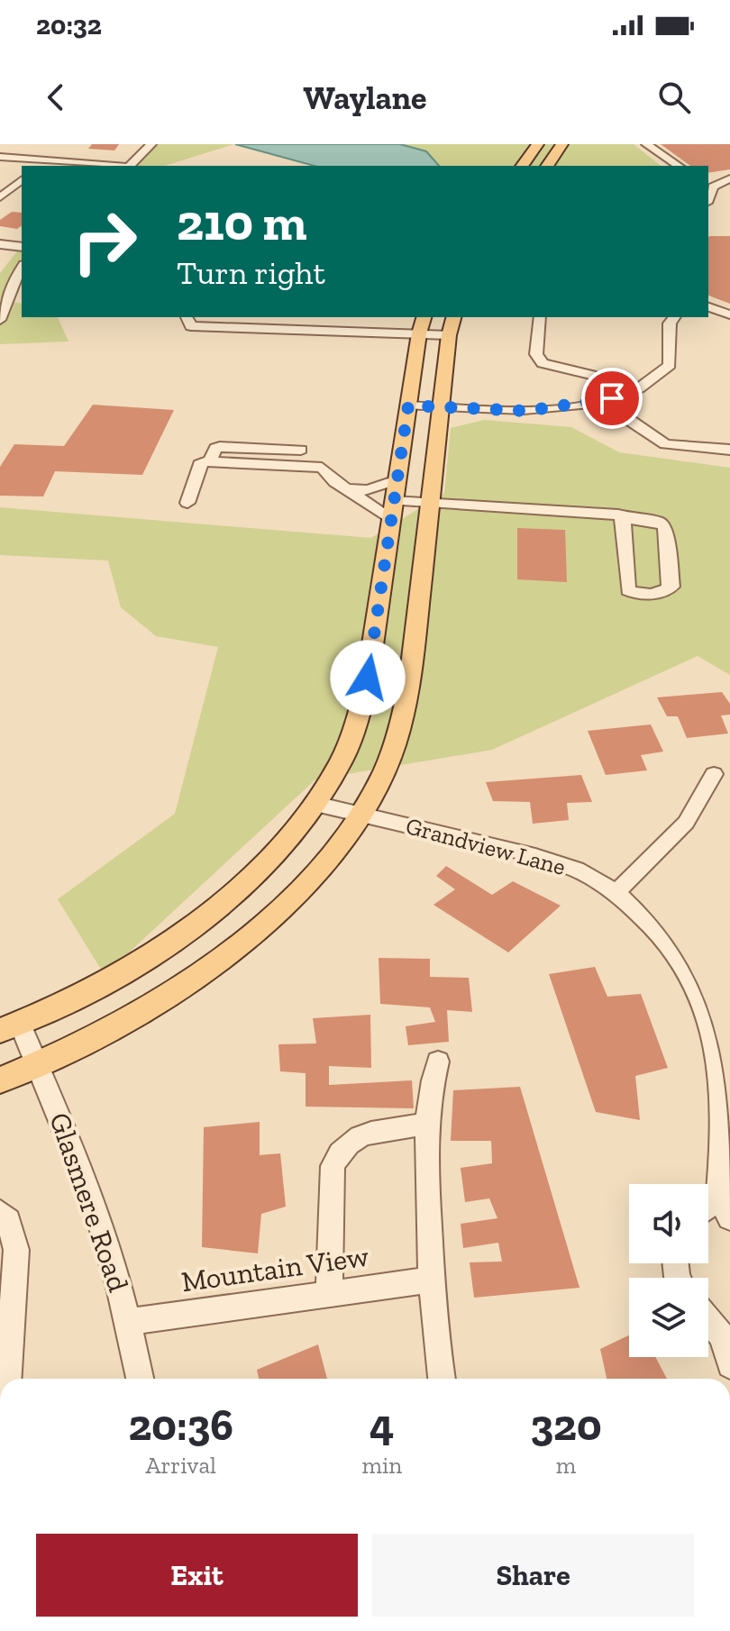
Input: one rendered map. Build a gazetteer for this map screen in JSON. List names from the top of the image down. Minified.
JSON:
{"streets":{"street":["Grandview Lane","Glasmere Road","Mountain View"]},"crossings":[["Glasmere Road","Mountain View"]],"page":{"status":"20:32","header":"Waylane","turn":["210 m","Turn right"],"eta":["20:36","Arrival","4","min","320","m"],"buttons":["Exit","Share"]}}
